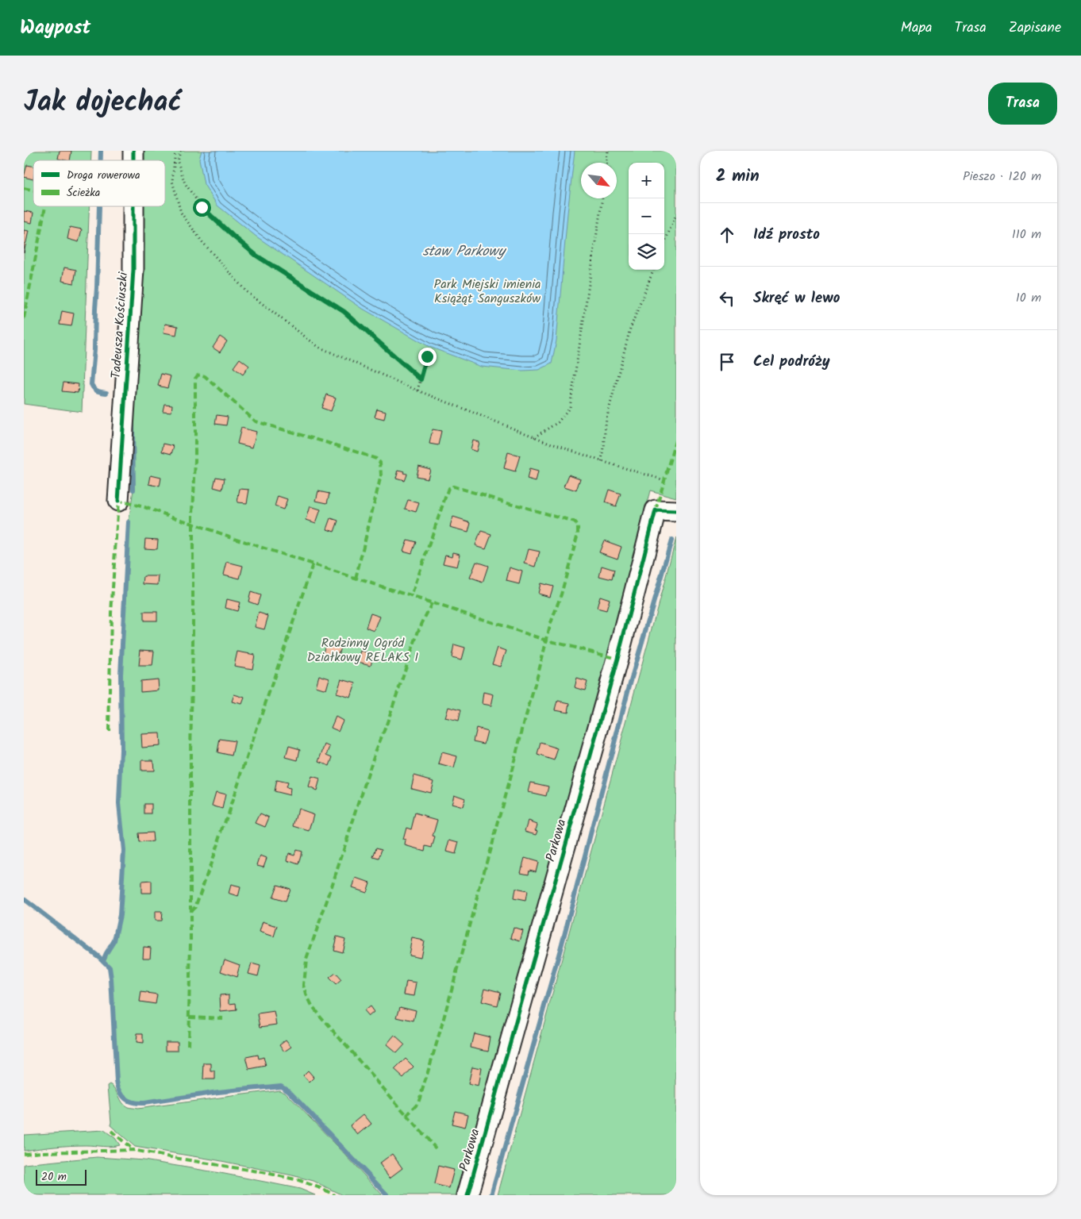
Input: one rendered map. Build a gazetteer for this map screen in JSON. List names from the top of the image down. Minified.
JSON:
{"streets":{"street":["Tadeusza Kościuszki","Parkowa"]},"water":["staw Parkowy"],"parks":["Park Miejski imienia Książąt Sanguszków","Rodzinny Ogród Działkowy RELAKS I"],"legend":["Droga rowerowa","Ścieżka"],"scale_bar":"20 m","north":"bottom right","page":{"header":"Waypost","nav":["Mapa","Trasa","Zapisane"],"title":"Jak dojechać","buttons":"Trasa","heading":["2 min","Pieszo · 120 m"],"map_buttons":["+","−"],"list":[["Idź prosto","110 m"],["Skręć w lewo","10 m"],"Cel podróży"],"scale":"20 m"}}
